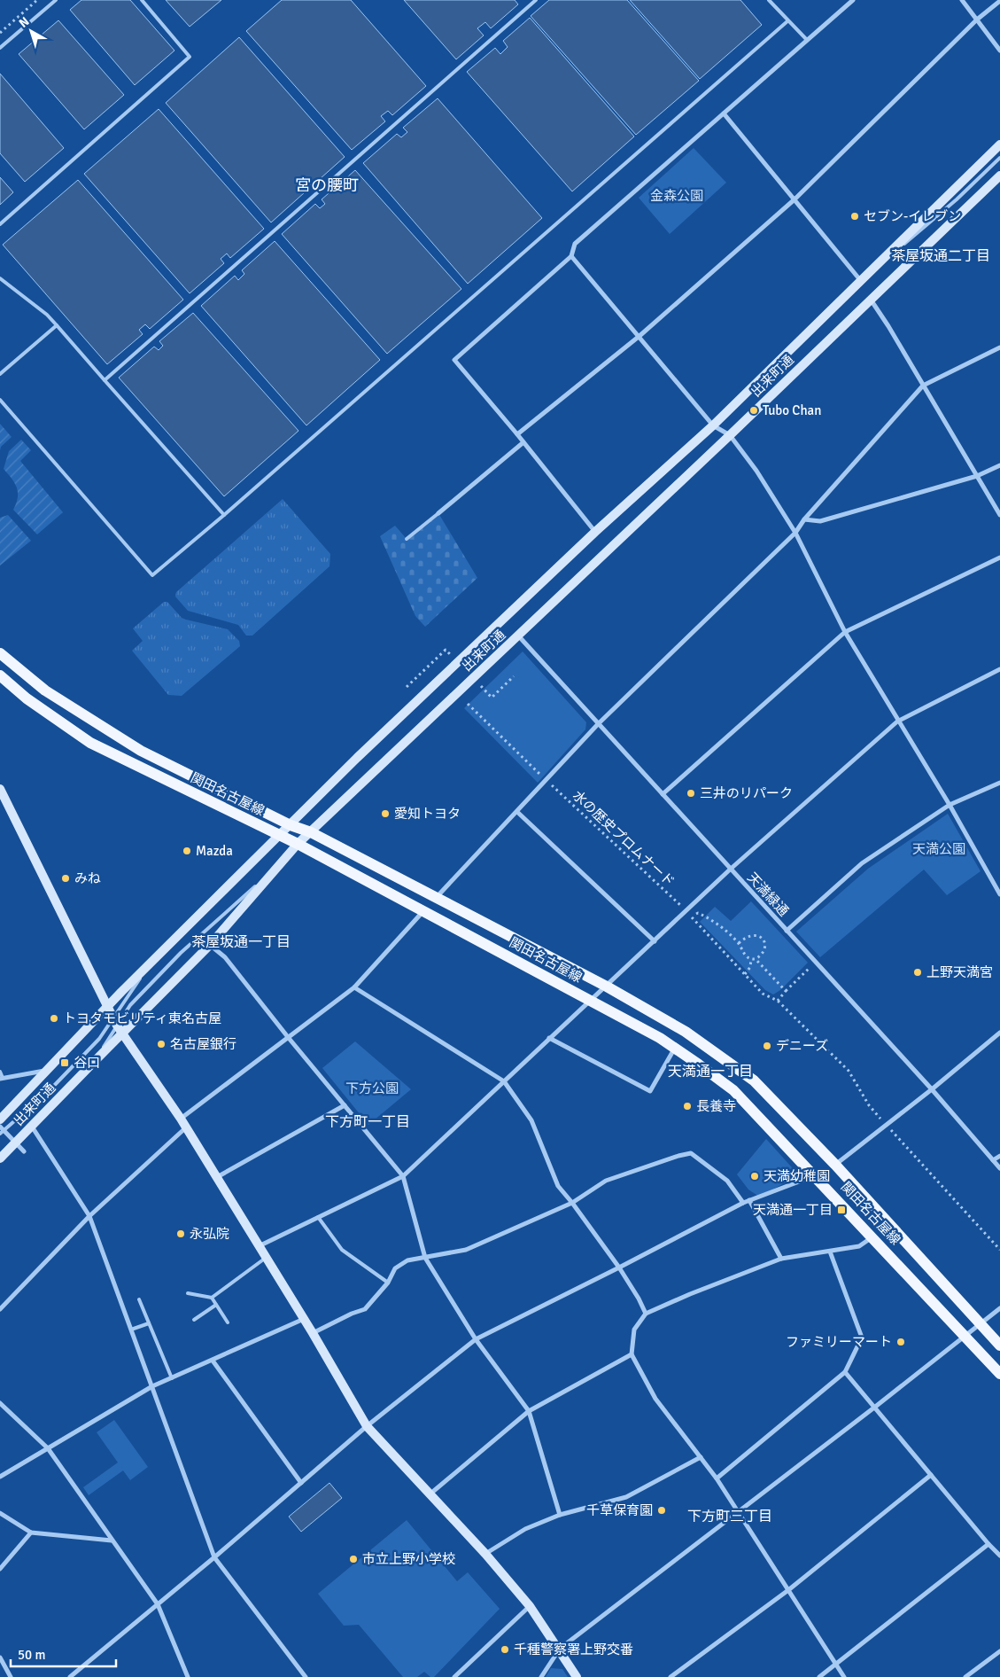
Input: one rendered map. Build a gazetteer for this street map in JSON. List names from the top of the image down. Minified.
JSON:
{"streets":{"main road":["出来町通","関田名古屋線"],"street":["天満緑通"],"path":["水の歴史プロムナード"]},"crossings":[["出来町通","関田名古屋線"],["出来町通","天満緑通"]],"districts":["宮の腰町","茶屋坂通二丁目","茶屋坂通一丁目","天満通一丁目","下方町一丁目","下方町三丁目"],"parks":["金森公園","天満公園","下方公園"],"places":{"other":["セブン-イレブン","Tubo Chan","三井のリパーク","愛知トヨタ","Mazda","みね","上野天満宮","トヨタモビリティ東名古屋","名古屋銀行","デニーズ","長養寺","天満幼稚園","永弘院","ファミリーマート","千草保育園","市立上野小学校","千種警察署上野交番"],"transit":["谷口","天満通一丁目"]},"scale_bar":"50 m","north":"top left"}
